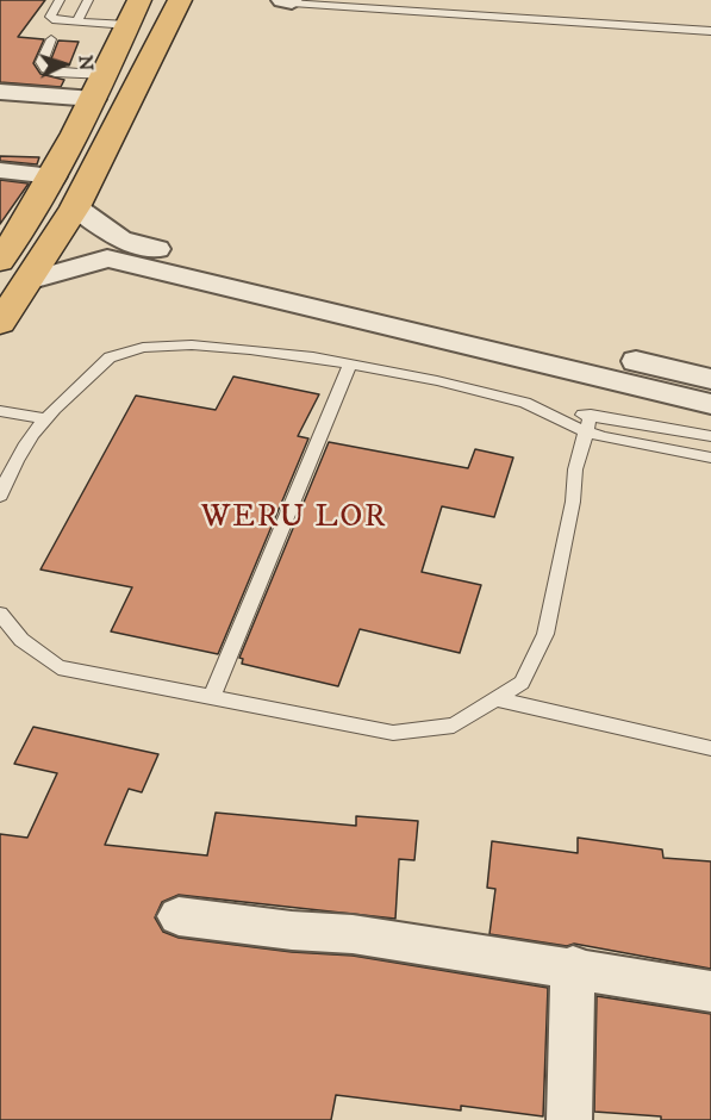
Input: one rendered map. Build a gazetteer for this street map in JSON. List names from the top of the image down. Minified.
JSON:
{"districts":["WERU LOR"],"north":"right"}
